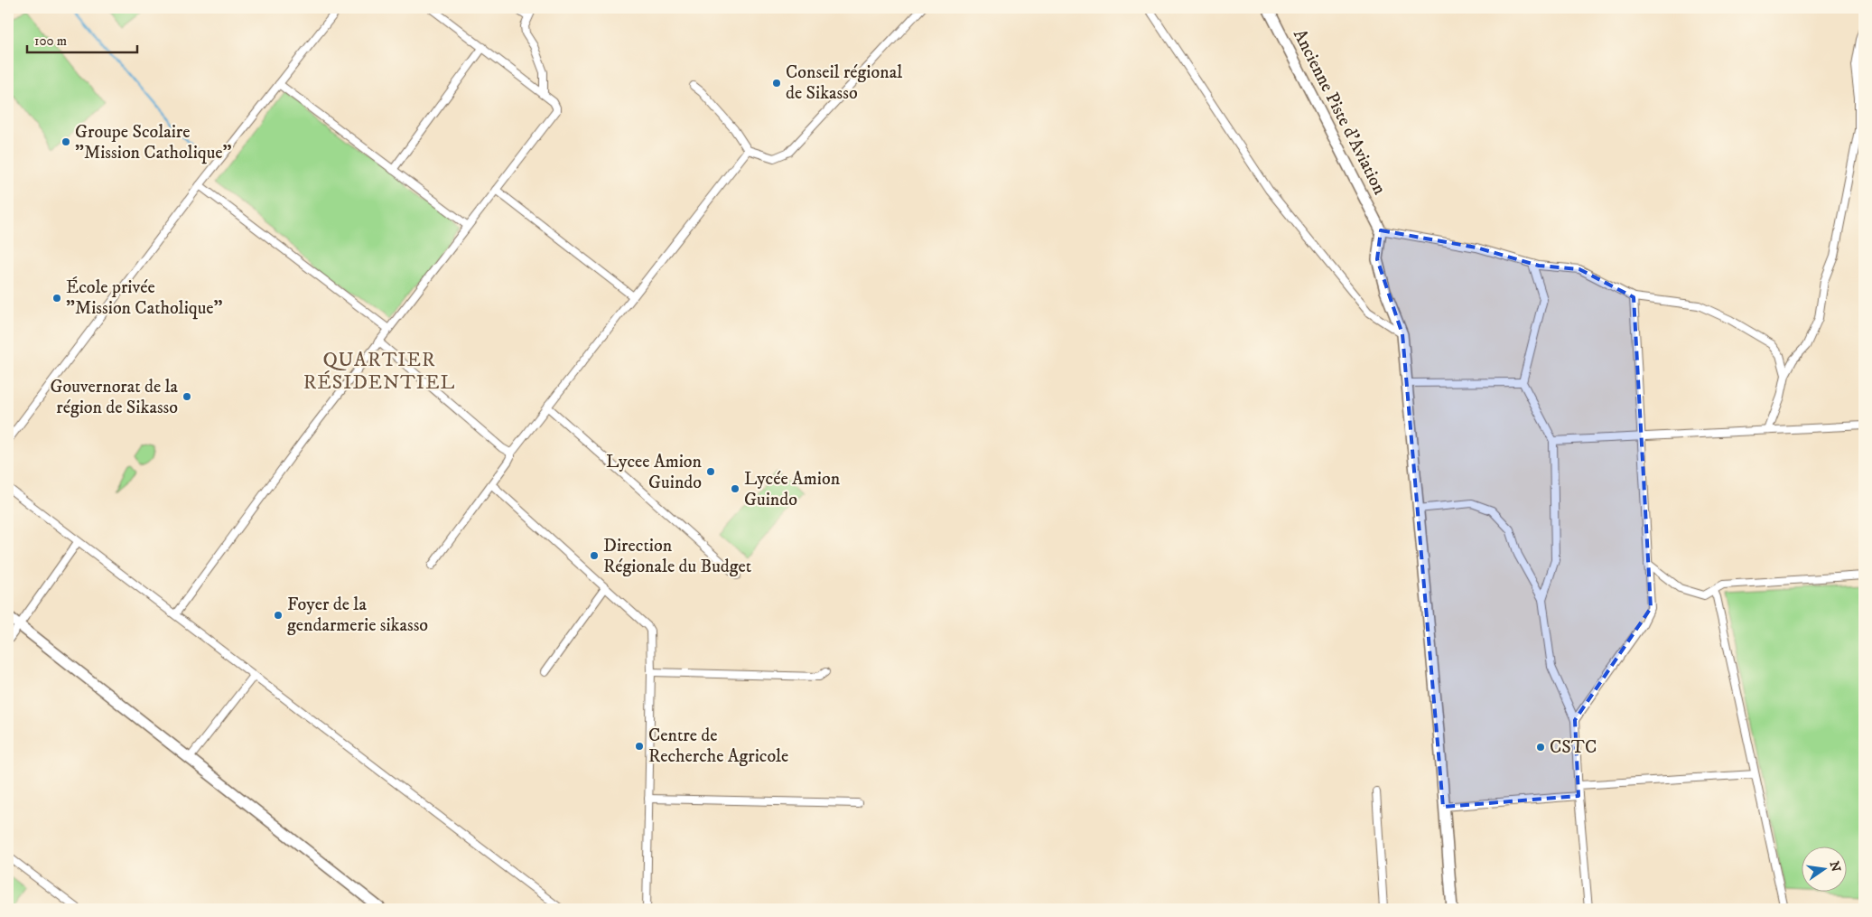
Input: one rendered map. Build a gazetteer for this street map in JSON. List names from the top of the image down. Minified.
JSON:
{"streets":{"street":["Ancienne Piste d'Aviation"]},"districts":["QUARTIER RÉSIDENTIEL"],"places":["Conseil régional de Sikasso","Groupe Scolaire \"Mission Catholique\"","École privée \"Mission Catholique\"","Gouvernorat de la région de Sikasso","Lycee Amion Guindo","Lycée Amion Guindo","Direction Régionale du Budget","Foyer de la gendarmerie sikasso","Centre de Recherche Agricole","CSTC"],"scale_bar":"100 m","north":"right"}
